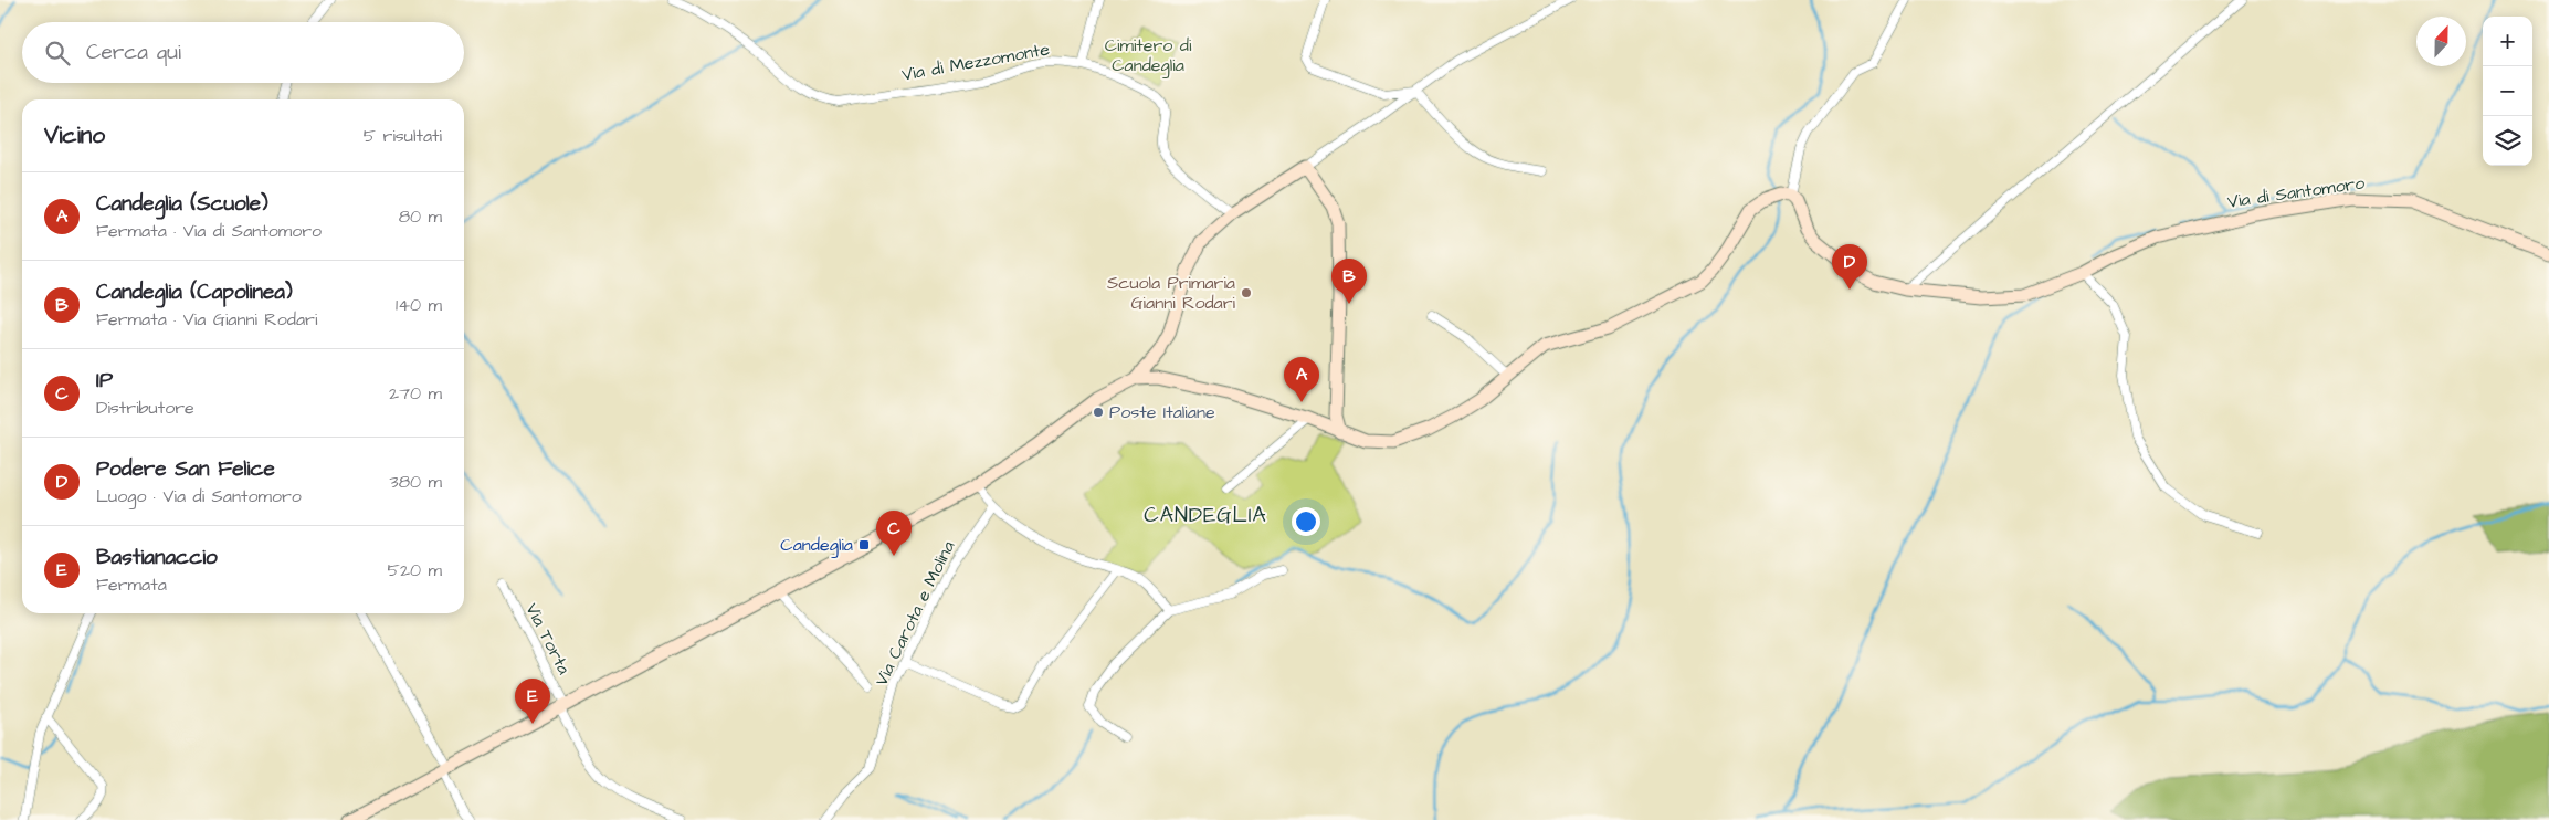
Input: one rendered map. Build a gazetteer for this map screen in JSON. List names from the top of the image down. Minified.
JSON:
{"streets":{"main road":["Via di Santomoro"],"street":["Via di Mezzomonte","Via Carota e Molina","Via Torta"]},"districts":["CANDEGLIA"],"parks":["Cimitero di Candeglia"],"places":{"other":["Scuola Primaria Gianni Rodari","Poste Italiane"],"transit":["Candeglia"]},"north":"top","page":{"map_buttons":["+","−"],"search":"Cerca qui","heading":["Vicino","5 risultati"],"list":[{"mark":"A","name":"Candeglia (Scuole)","note":"Fermata · Via di Santomoro","value":"80 m"},{"mark":"B","name":"Candeglia (Capolinea)","note":"Fermata · Via Gianni Rodari","value":"140 m"},{"mark":"C","name":"IP","note":"Distributore","value":"270 m"},{"mark":"D","name":"Podere San Felice","note":"Luogo · Via di Santomoro","value":"380 m"},{"mark":"E","name":"Bastianaccio","note":"Fermata","value":"520 m"}],"pins":["D","B","A","C","E"]}}
